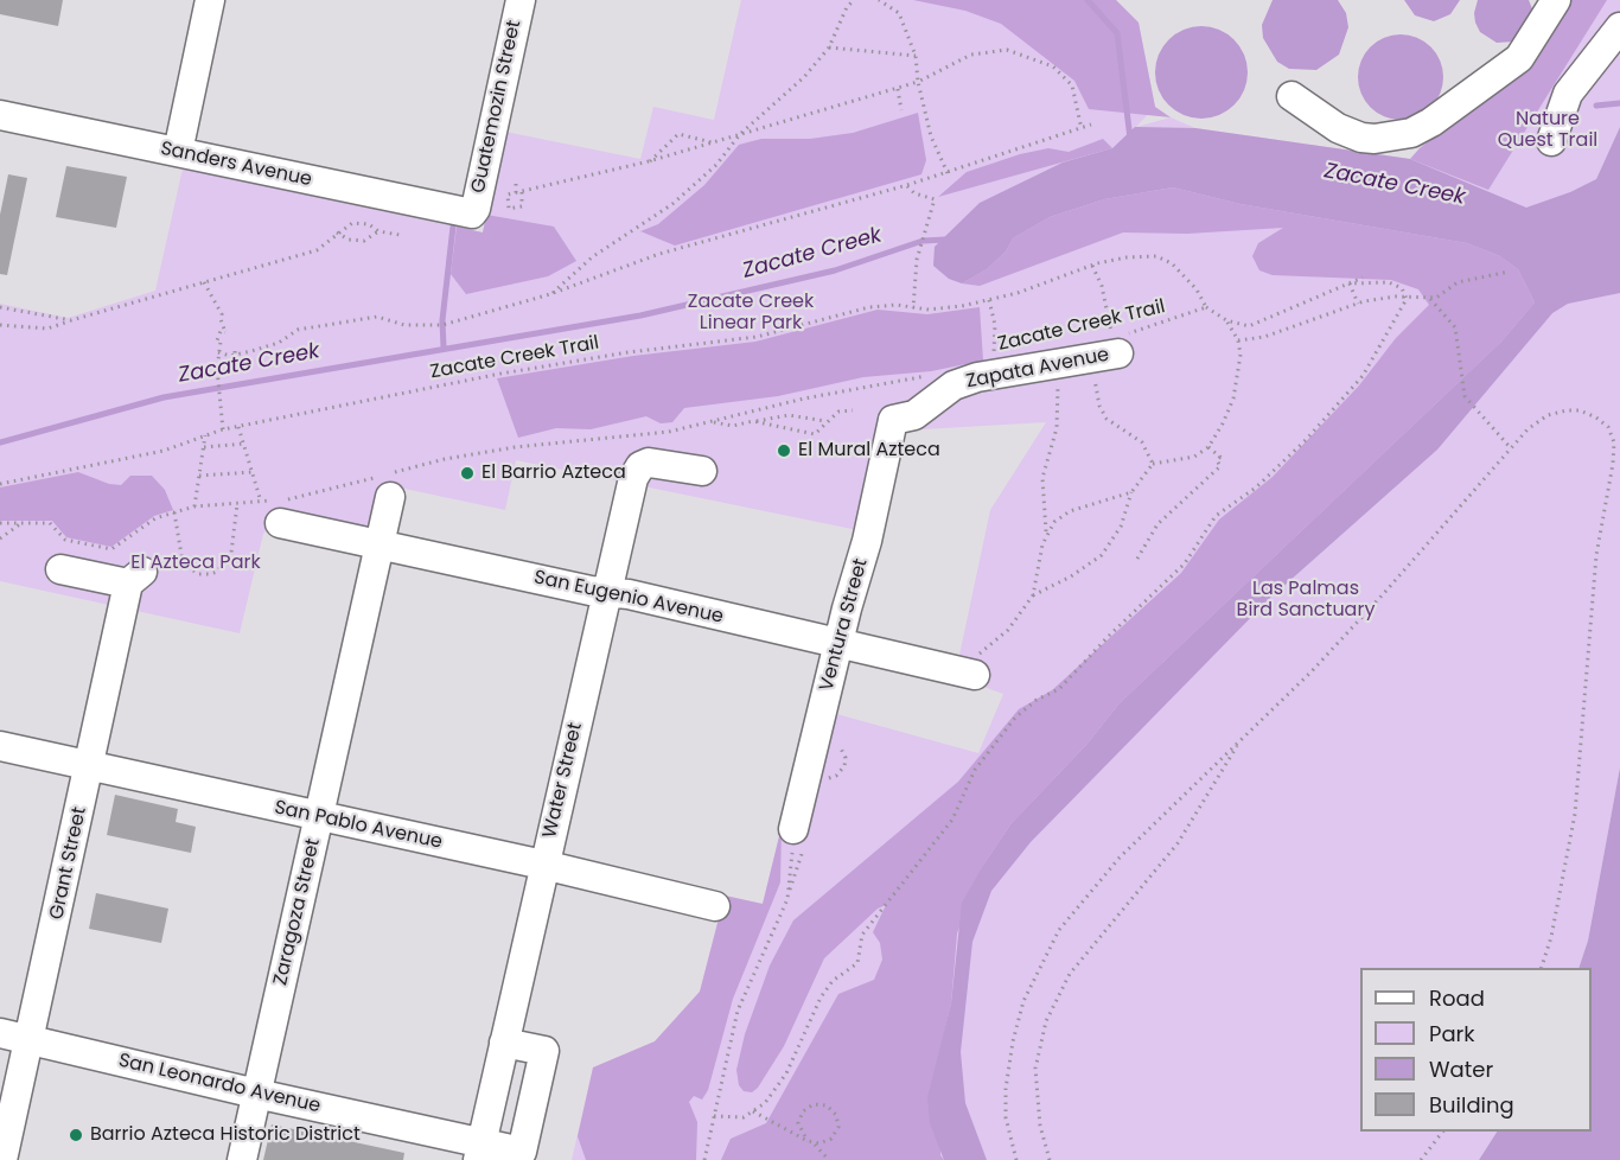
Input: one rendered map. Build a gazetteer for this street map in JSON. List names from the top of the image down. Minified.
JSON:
{"streets":{"street":["Guatemozin Street","Sanders Avenue","Zapata Avenue","San Eugenio Avenue","Ventura Street","Water Street","San Pablo Avenue","Grant Street","Zaragoza Street","San Leonardo Avenue"],"path":["Zacate Creek Trail"]},"crossings":[["Guatemozin Street","Sanders Avenue"],["Zacate Creek Trail","Zapata Avenue"],["Zapata Avenue","Ventura Street"],["San Eugenio Avenue","Ventura Street"],["San Eugenio Avenue","Water Street"],["San Eugenio Avenue","Zaragoza Street"],["Water Street","San Pablo Avenue"],["Water Street","San Leonardo Avenue"],["San Pablo Avenue","Grant Street"],["San Pablo Avenue","Zaragoza Street"],["Grant Street","San Leonardo Avenue"],["Zaragoza Street","San Leonardo Avenue"]],"water":["Zacate Creek"],"parks":["Nature Quest Trail","Zacate Creek Linear Park","El Azteca Park","Las Palmas Bird Sanctuary"],"places":["El Mural Azteca","El Barrio Azteca","Barrio Azteca Historic District"],"legend":["Road","Park","Water","Building"]}
